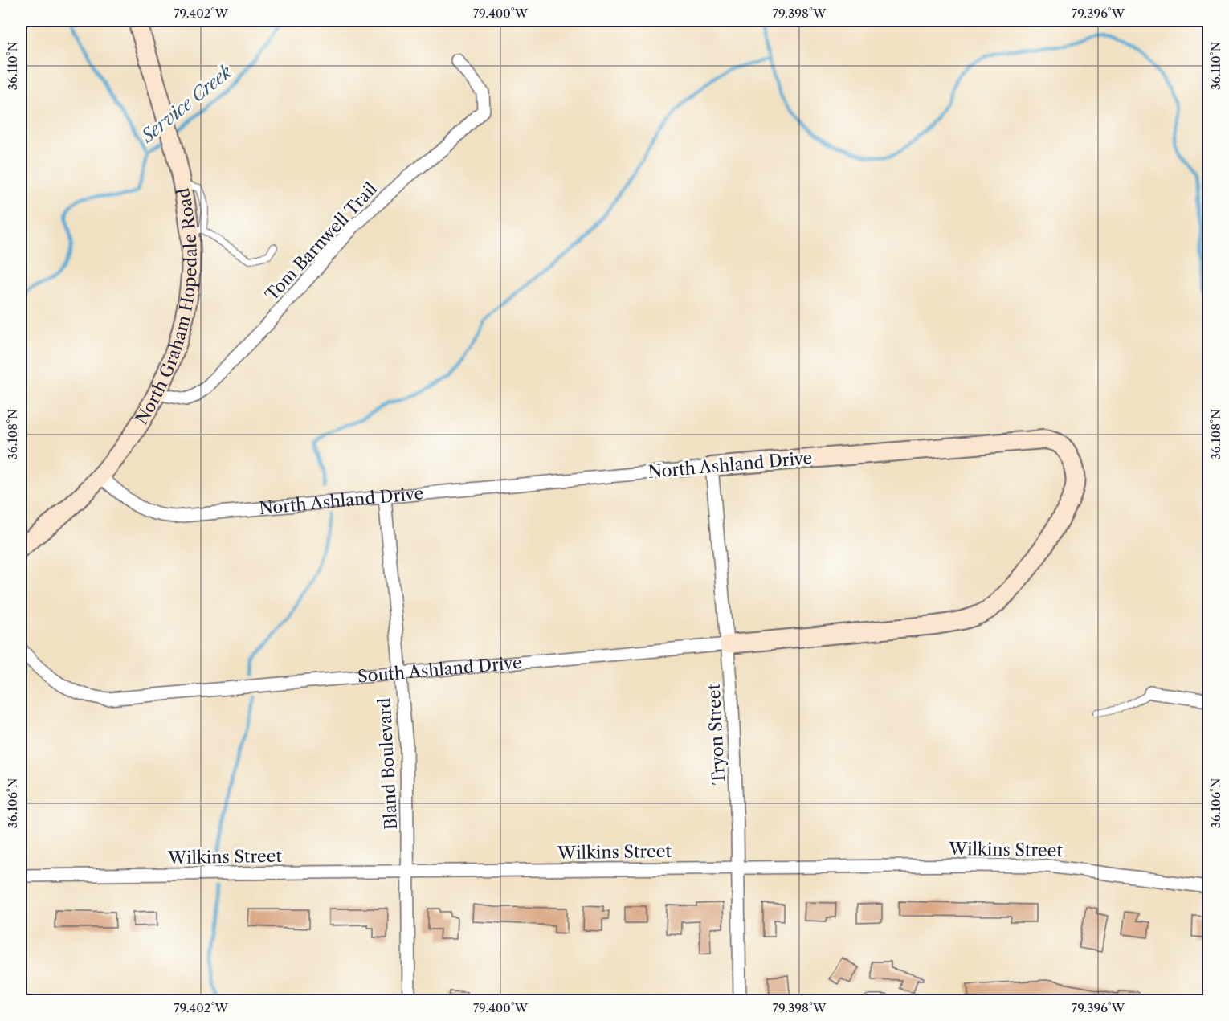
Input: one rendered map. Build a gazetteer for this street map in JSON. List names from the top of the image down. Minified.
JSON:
{"streets":{"street":["Tom Barnwell Trail","North Graham Hopedale Road","North Ashland Drive","South Ashland Drive","Tryon Street","Bland Boulevard","Wilkins Street"]},"crossings":[["Tom Barnwell Trail","North Graham Hopedale Road"],["North Graham Hopedale Road","North Ashland Drive"],["North Ashland Drive","South Ashland Drive"],["North Ashland Drive","Tryon Street"],["North Ashland Drive","Bland Boulevard"],["South Ashland Drive","Tryon Street"],["South Ashland Drive","Bland Boulevard"],["Tryon Street","Wilkins Street"],["Bland Boulevard","Wilkins Street"]],"water":["Service Creek"],"coordinates":["79.402°W","79.400°W","79.398°W","79.396°W","36.110°N","36.108°N","36.106°N"]}
